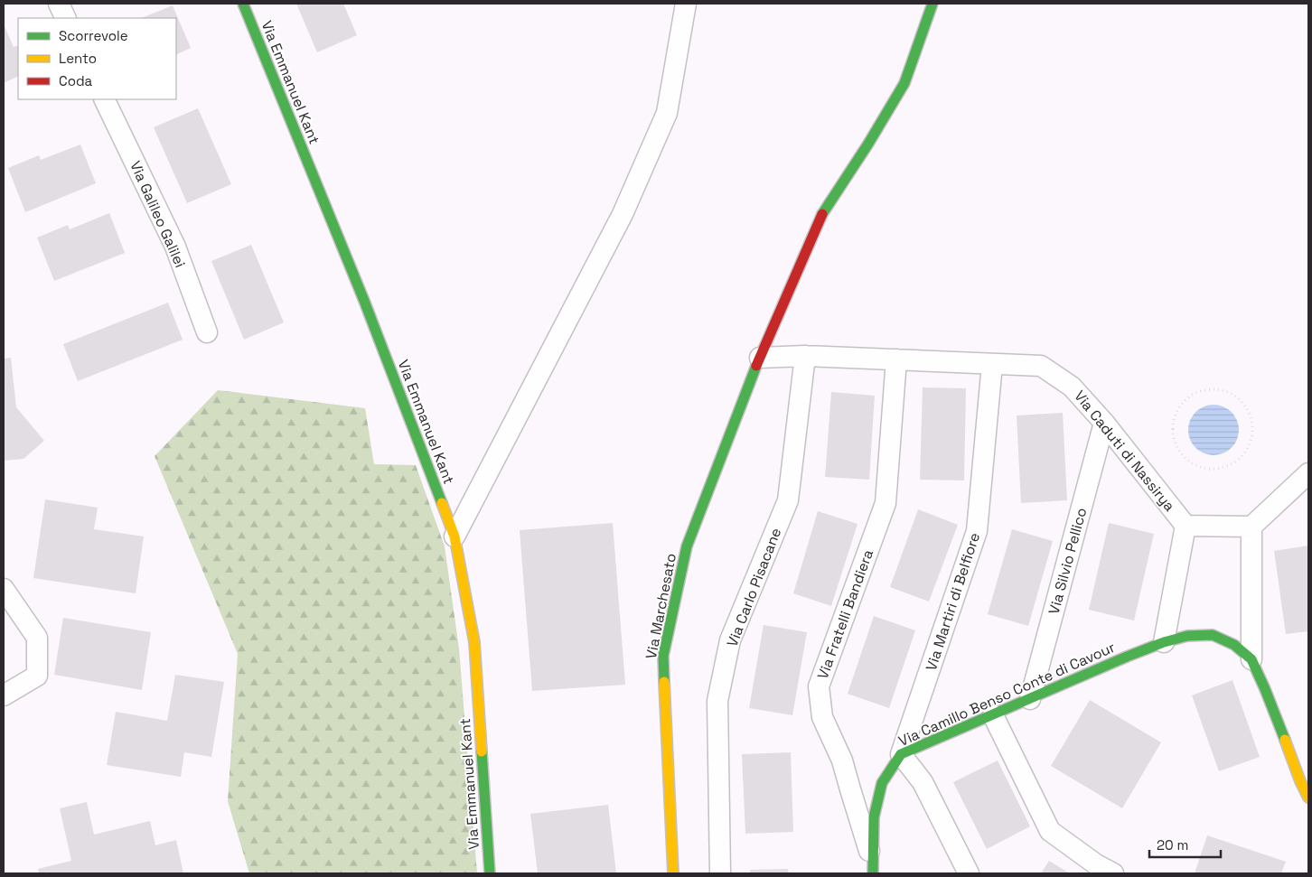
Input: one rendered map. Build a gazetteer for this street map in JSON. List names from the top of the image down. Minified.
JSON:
{"streets":{"street":["Via Emmanuel Kant","Via Galileo Galilei","Via Caduti di Nassirya","Via Silvio Pellico","Via Carlo Pisacane","Via Martiri di Belfiore","Via Marchesato","Via Fratelli Bandiera","Via Camillo Benso Conte di Cavour"]},"crossings":[["Via Caduti di Nassirya","Via Silvio Pellico"],["Via Caduti di Nassirya","Via Carlo Pisacane"],["Via Caduti di Nassirya","Via Martiri di Belfiore"],["Via Caduti di Nassirya","Via Marchesato"],["Via Caduti di Nassirya","Via Fratelli Bandiera"],["Via Silvio Pellico","Via Camillo Benso Conte di Cavour"],["Via Martiri di Belfiore","Via Camillo Benso Conte di Cavour"],["Via Fratelli Bandiera","Via Camillo Benso Conte di Cavour"]],"legend":["Scorrevole","Lento","Coda"],"scale_bar":"20 m"}
